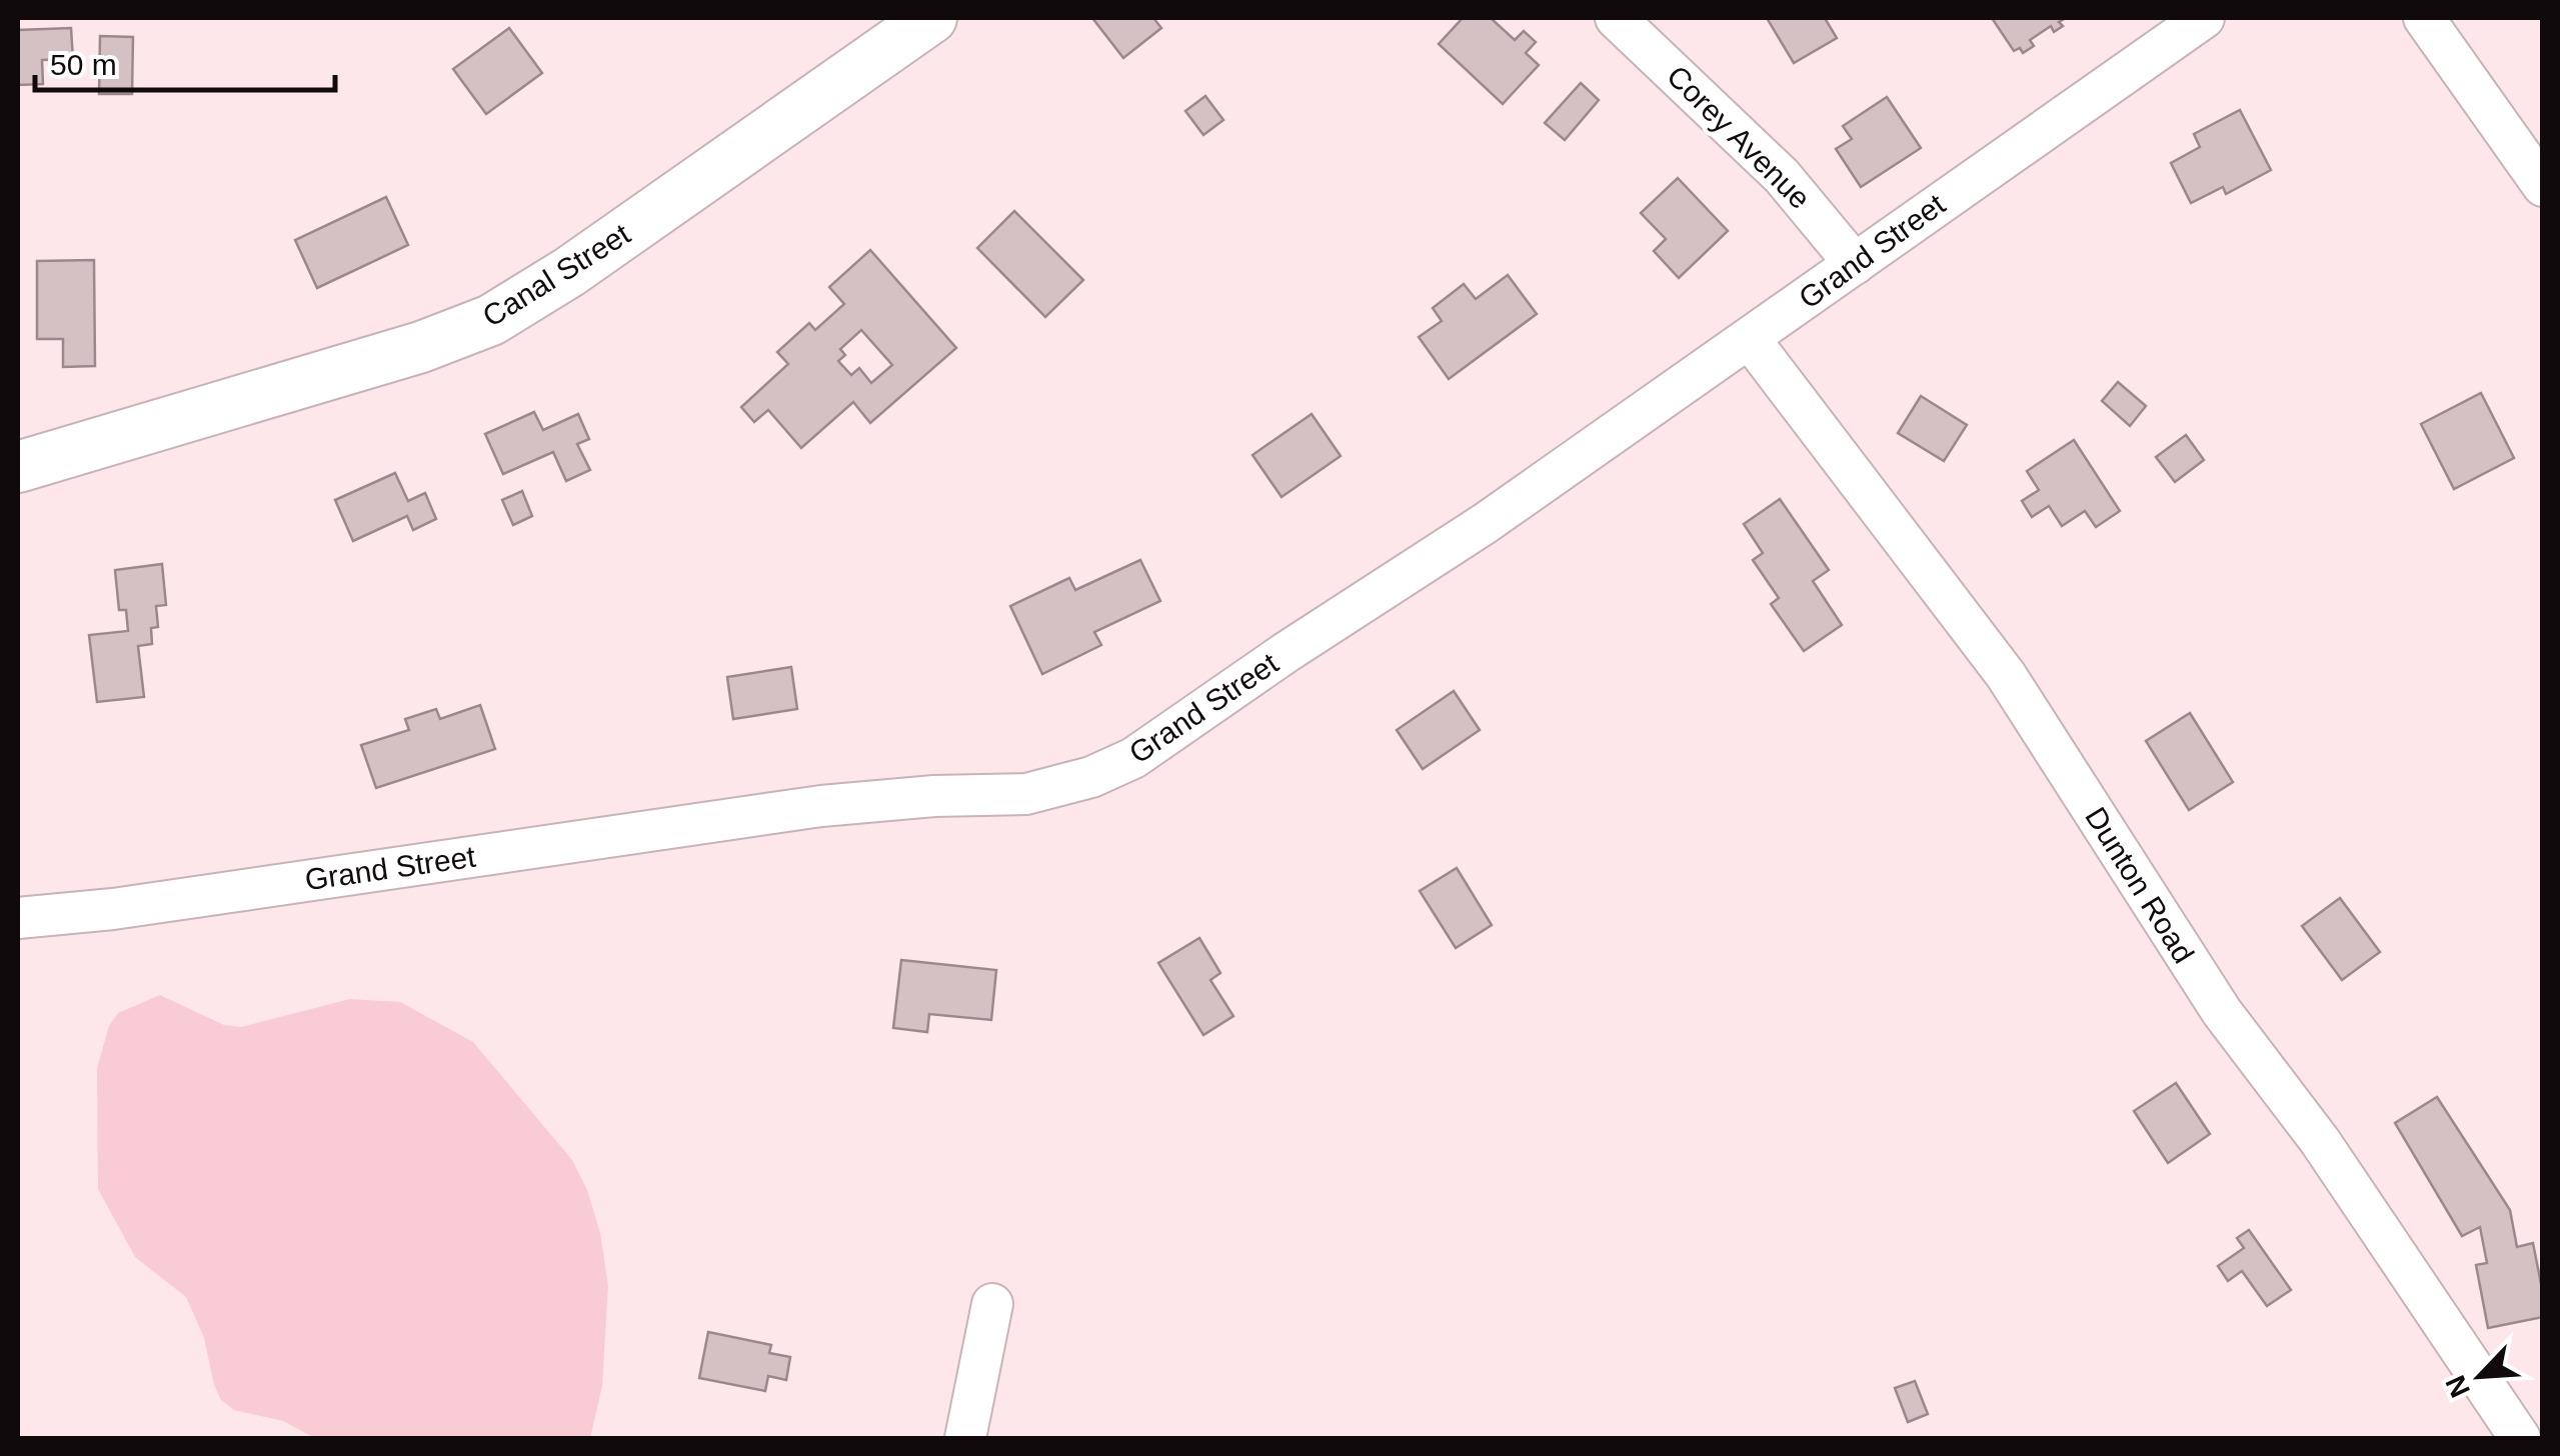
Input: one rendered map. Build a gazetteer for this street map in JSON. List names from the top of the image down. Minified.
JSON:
{"streets":{"street":["Corey Avenue","Grand Street","Canal Street","Dunton Road"]},"crossings":[["Corey Avenue","Grand Street"],["Grand Street","Dunton Road"]],"scale_bar":"50 m","north":"bottom left"}
